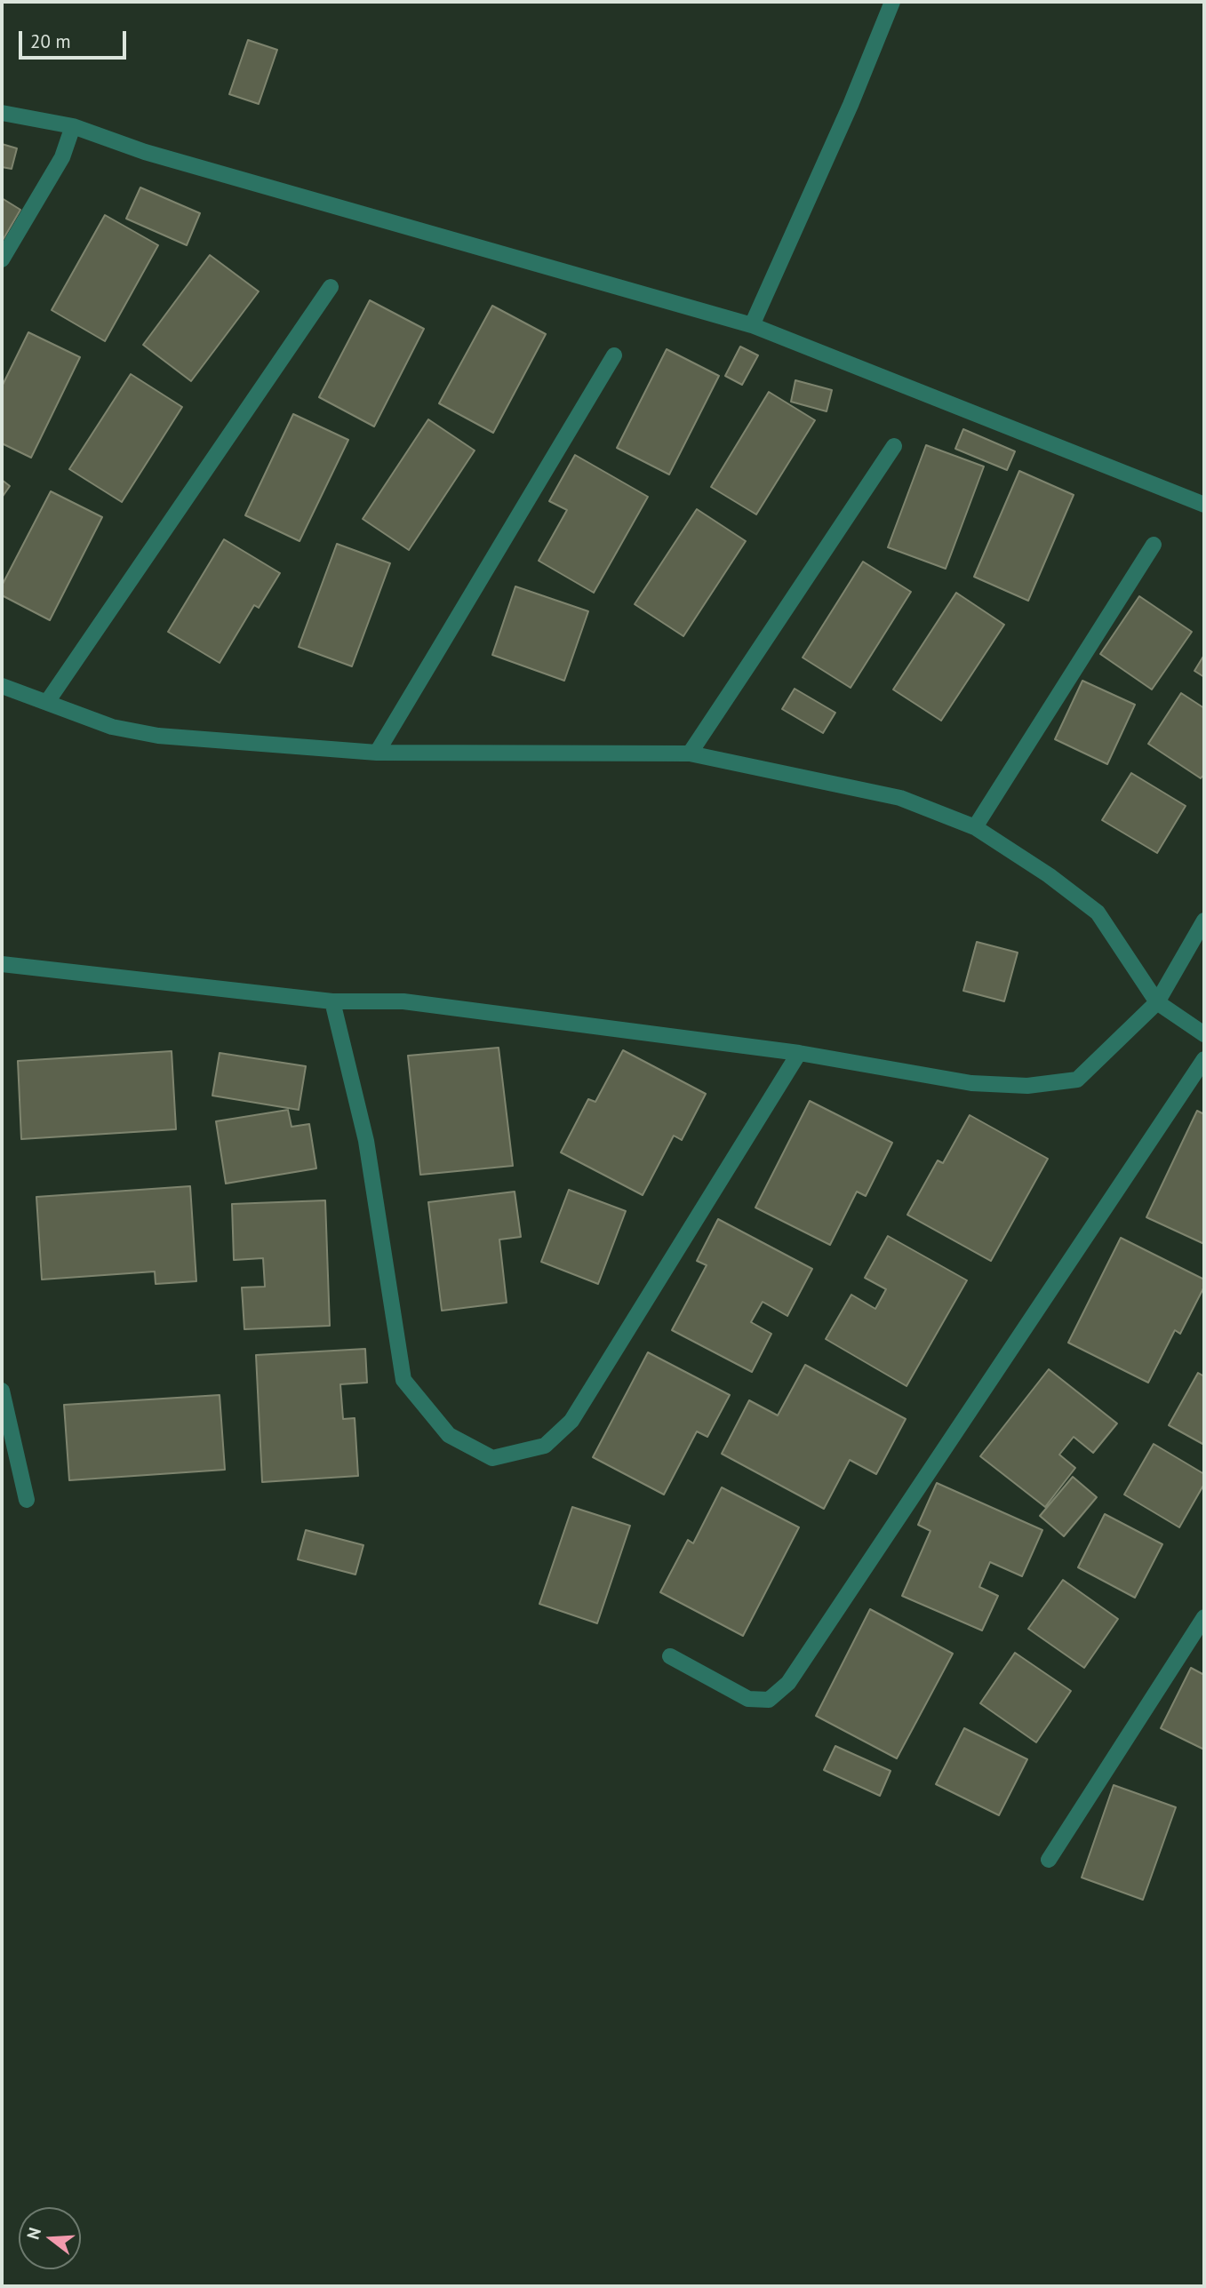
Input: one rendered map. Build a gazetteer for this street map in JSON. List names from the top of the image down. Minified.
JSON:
{"scale_bar":"20 m","north":"left"}
